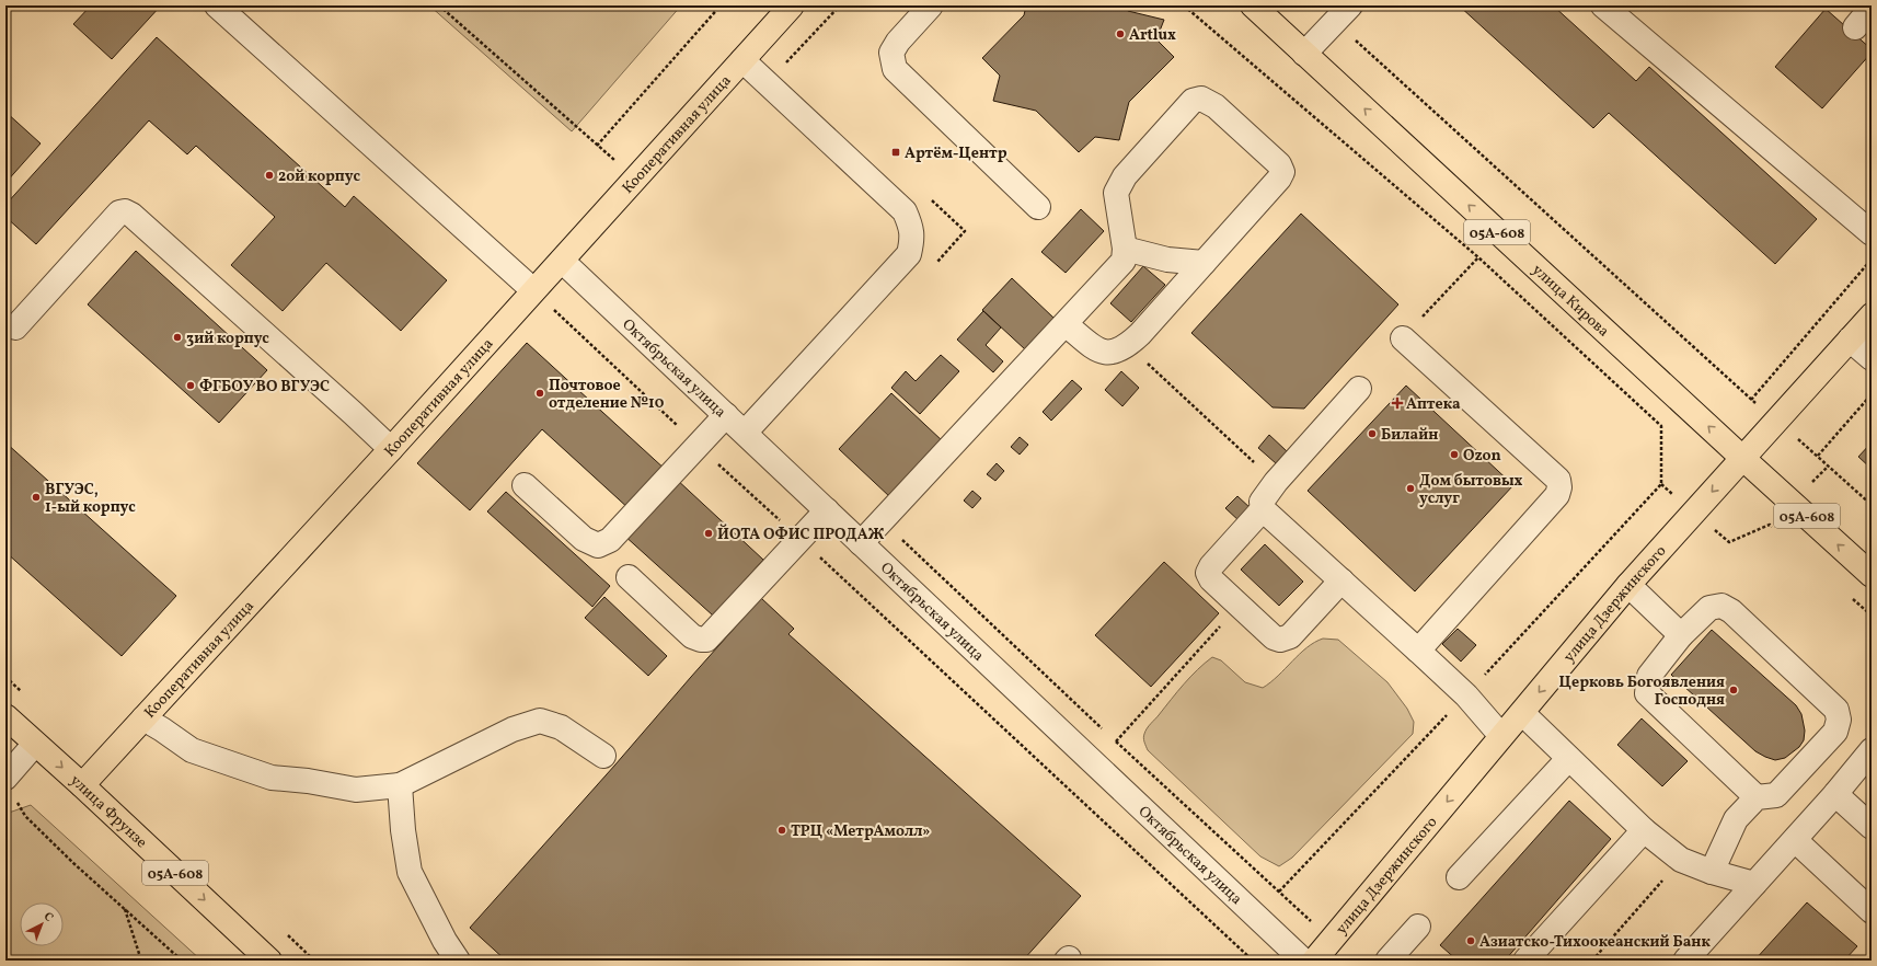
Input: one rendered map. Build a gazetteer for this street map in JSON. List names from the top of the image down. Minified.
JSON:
{"streets":{"main road":["Кооперативная улица","05А-608","улица Кирова","улица Дзержинского","улица Фрунзе"],"street":["Октябрьская улица"]},"crossings":[["Кооперативная улица","Октябрьская улица"],["Кооперативная улица","улица Фрунзе"],["улица Кирова","улица Дзержинского"]],"one_way":["улица Кирова","улица Дзержинского","улица Фрунзе"],"places":{"other":["Artlux","2ой корпус","3ий корпус","ФГБОУ ВО ВГУЭС","Почтовое отделение №10","Билайн","Ozon","Дом бытовых услуг","ВГУЭС, 1-ый корпус","ЙОТА ОФИС ПРОДАЖ","Церковь Богоявления Господня","ТРЦ «МетрАмолл»","Азиатско-Тихоокеанский Банк"],"transit":["Артём-Центр"],"health":["Аптека"]},"north":"top right"}
